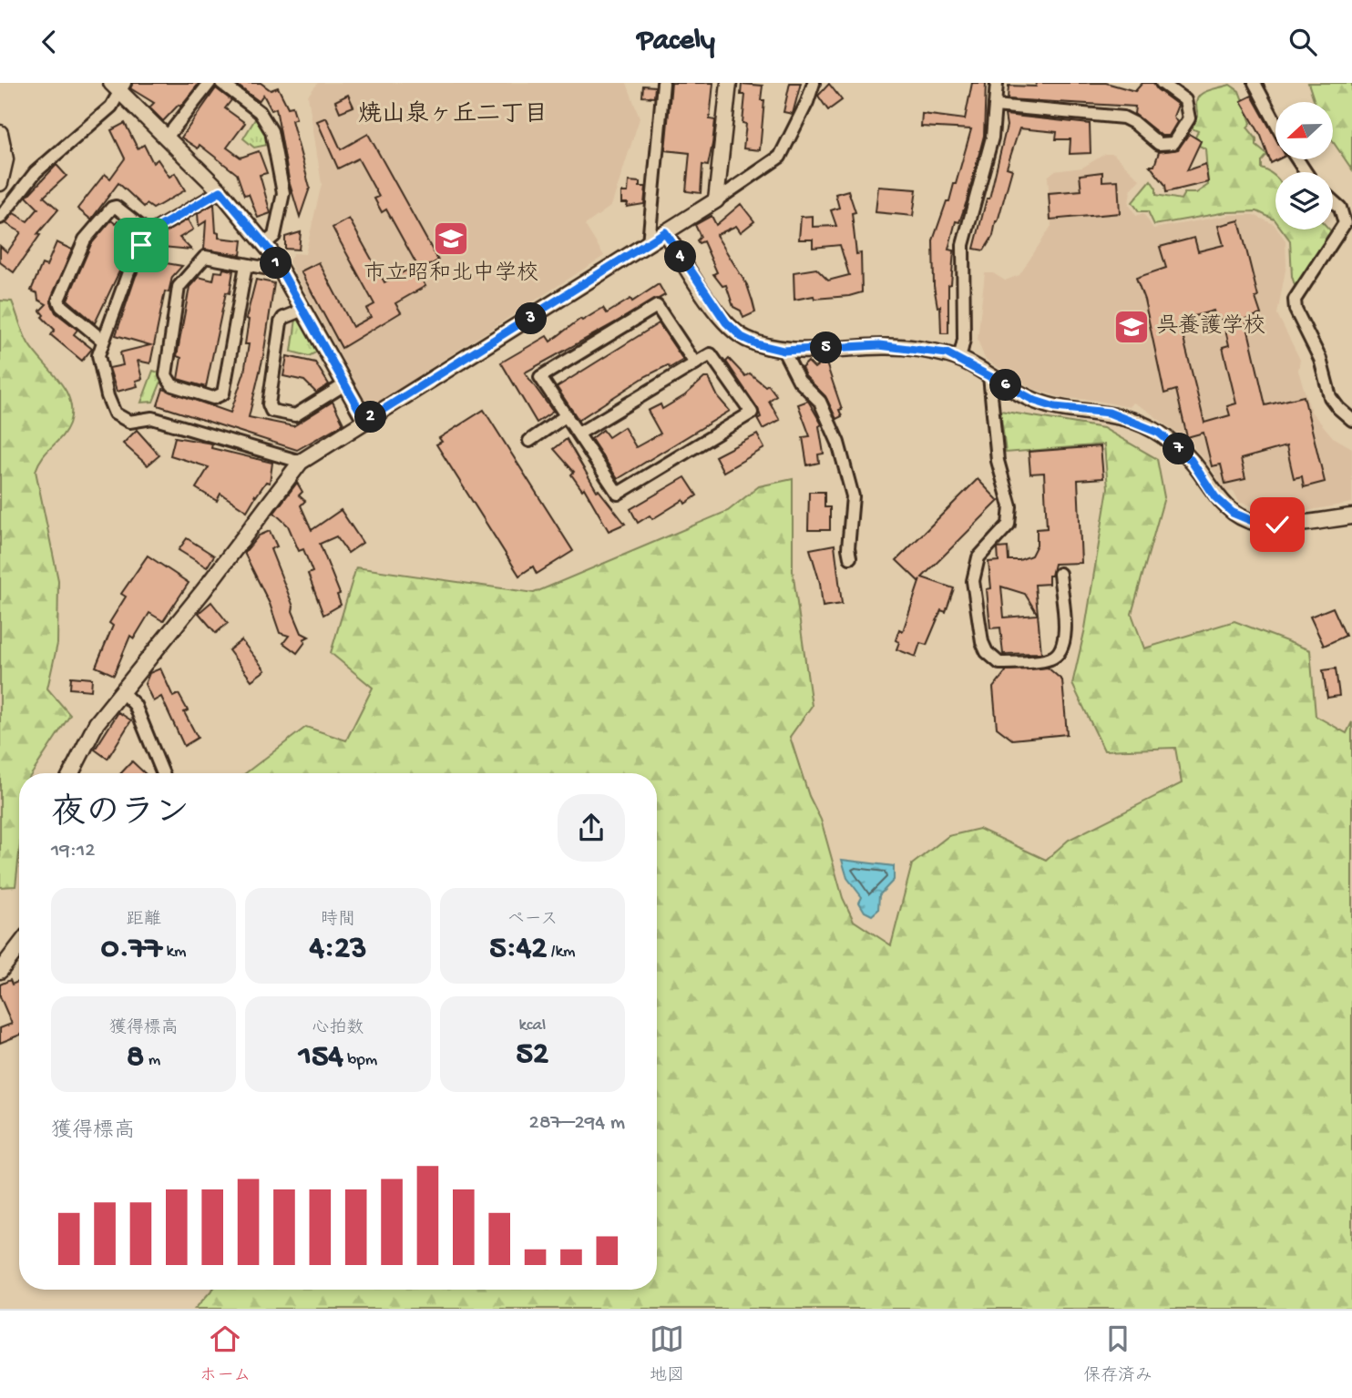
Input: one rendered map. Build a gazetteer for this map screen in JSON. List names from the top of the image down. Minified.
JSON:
{"districts":["焼山泉ヶ丘二丁目"],"places":{"school or university":["市立昭和北中学校","呉養護学校"]},"north":"left","page":{"header":"Pacely","pins":["4","1","3","5","6","2","7"],"heading":["夜のラン","19:12"],"stats":[["距離","0.77 km"],["時間","4:23"],["ペース","5:42 /km"],["獲得標高","8 m"],["心拍数","154 bpm"],["kcal","52"]],"chart":["獲得標高","287–294 m"],"tabs":["ホーム","地図","保存済み"]}}
